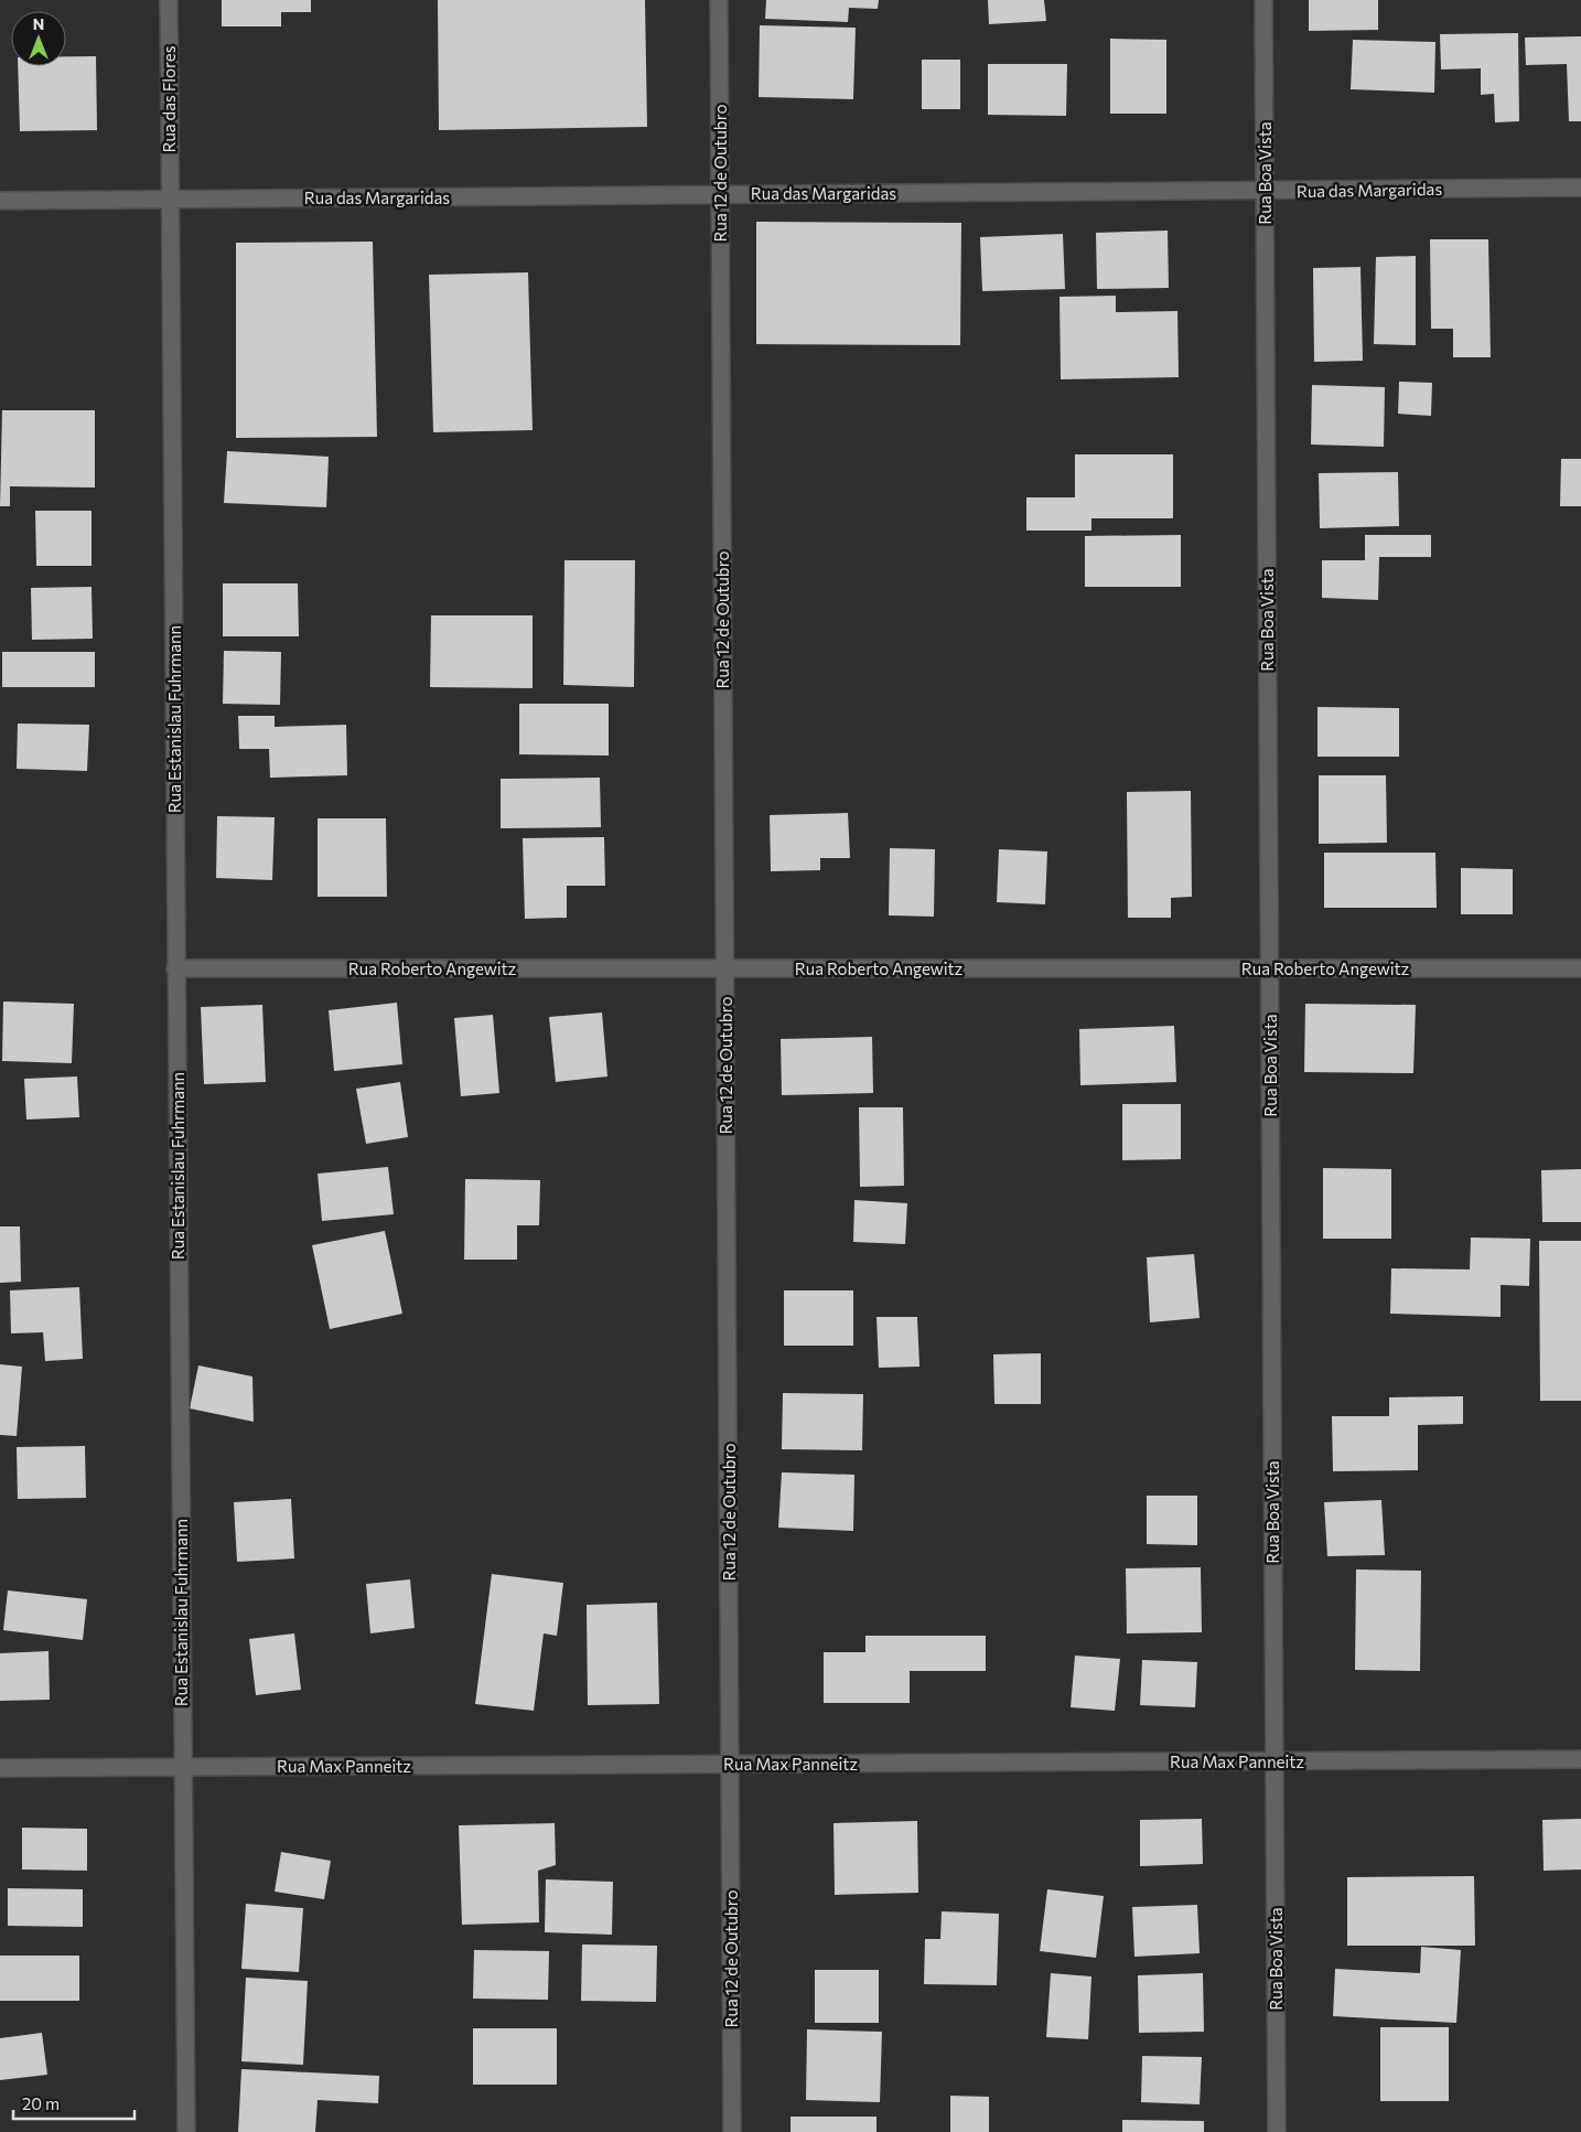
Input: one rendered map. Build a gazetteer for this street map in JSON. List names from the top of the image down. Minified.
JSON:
{"streets":{"street":["Rua das Flores","Rua 12 de Outubro","Rua Boa Vista","Rua das Margaridas","Rua Estanislau Fuhrmann","Rua Roberto Angewitz","Rua Max Panneitz"]},"crossings":[["Rua das Flores","Rua das Margaridas"],["Rua das Flores","Rua Estanislau Fuhrmann"],["Rua 12 de Outubro","Rua das Margaridas"],["Rua 12 de Outubro","Rua Roberto Angewitz"],["Rua 12 de Outubro","Rua Max Panneitz"],["Rua Boa Vista","Rua das Margaridas"],["Rua Boa Vista","Rua Roberto Angewitz"],["Rua Boa Vista","Rua Max Panneitz"],["Rua das Margaridas","Rua Estanislau Fuhrmann"],["Rua Estanislau Fuhrmann","Rua Roberto Angewitz"],["Rua Estanislau Fuhrmann","Rua Max Panneitz"]],"scale_bar":"20 m","north":"top"}
